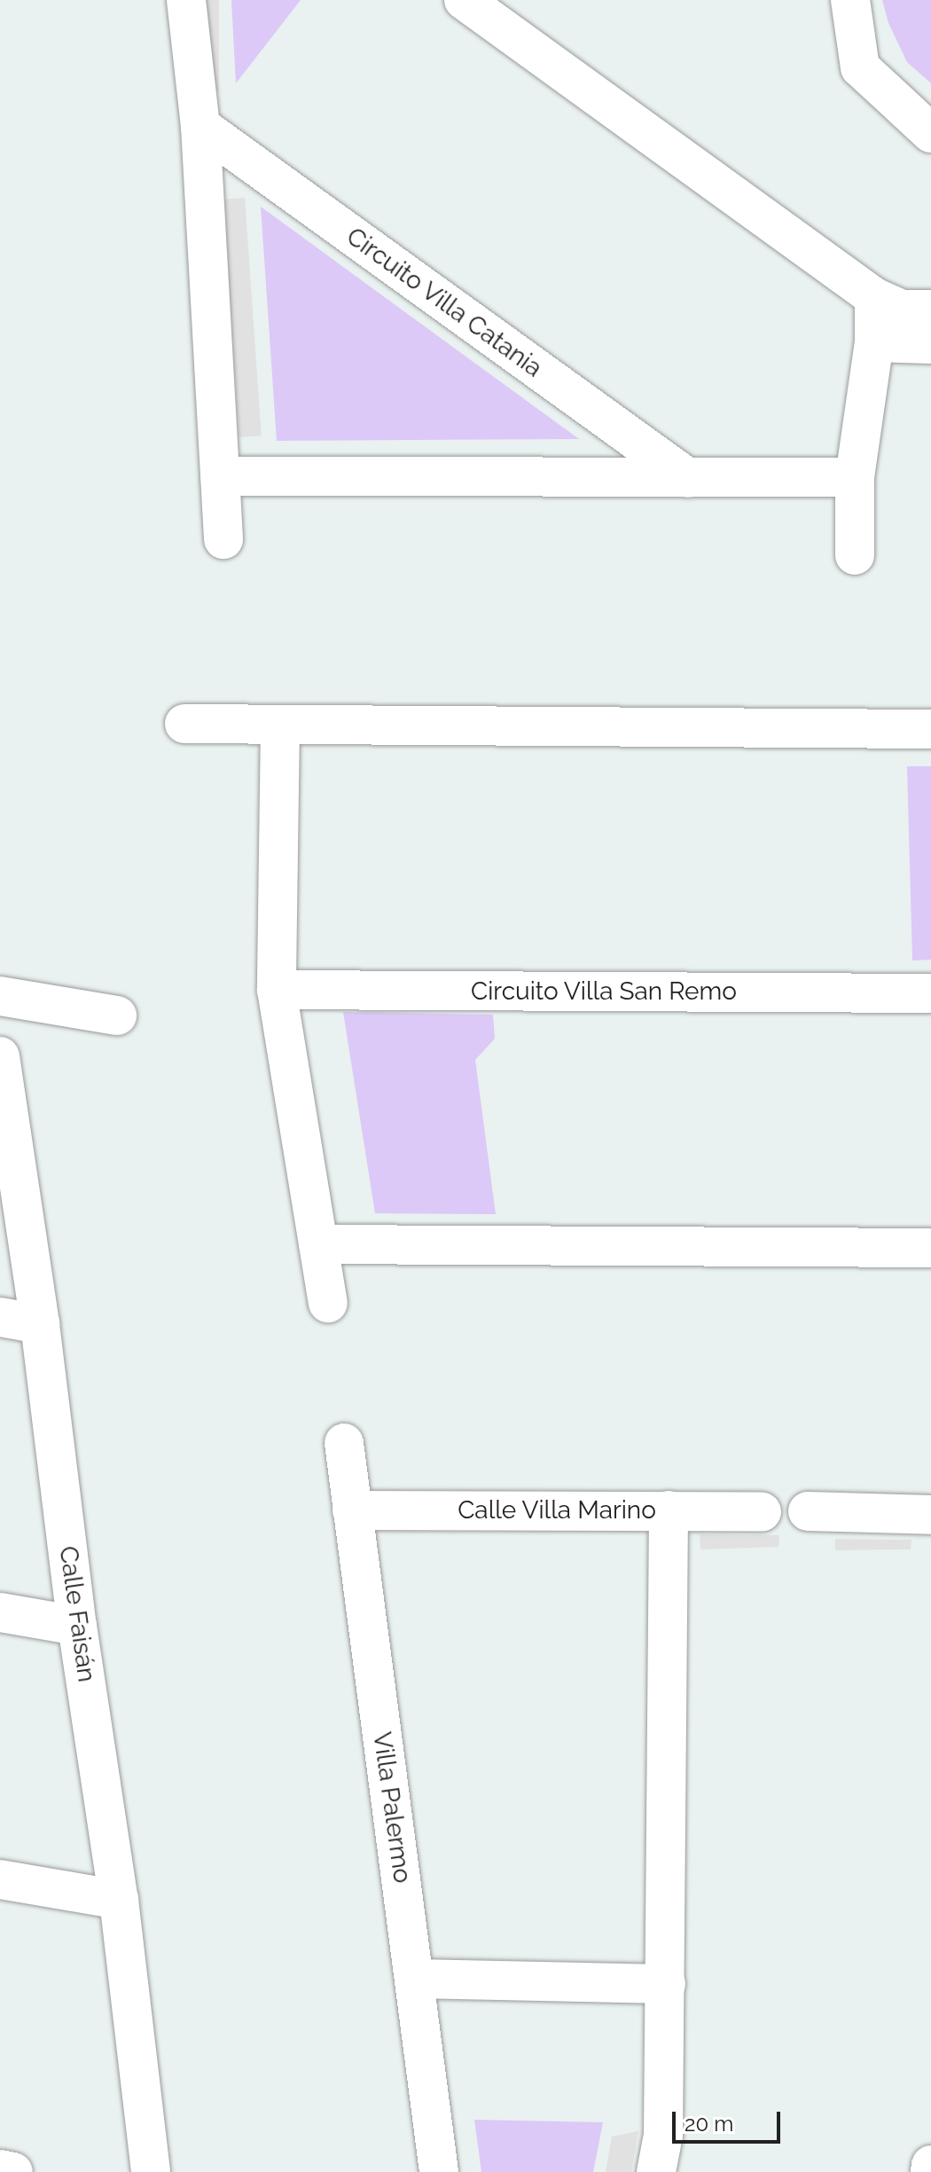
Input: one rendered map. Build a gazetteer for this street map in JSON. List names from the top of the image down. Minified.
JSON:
{"streets":{"street":["Circuito Villa Catania","Circuito Villa San Remo","Calle Villa Marino","Calle Faisán","Villa Palermo"]},"crossings":[["Calle Villa Marino","Villa Palermo"]],"scale_bar":"20 m"}
